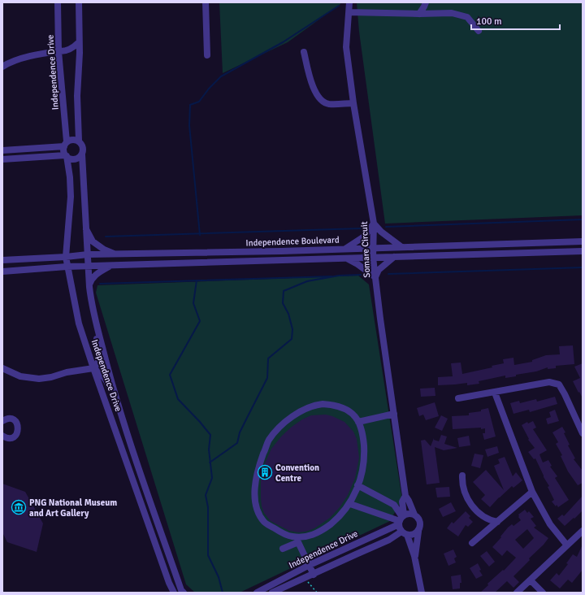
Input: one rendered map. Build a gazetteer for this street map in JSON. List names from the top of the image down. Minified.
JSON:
{"streets":{"street":["Independence Drive","Independence Boulevard","Somare Circuit"]},"crossings":[["Independence Drive","Independence Boulevard"],["Independence Drive","Somare Circuit"],["Independence Boulevard","Somare Circuit"]],"places":{"building":["Convention Centre"],"museum":["PNG National Museum and Art Gallery"]},"scale_bar":"100 m"}
